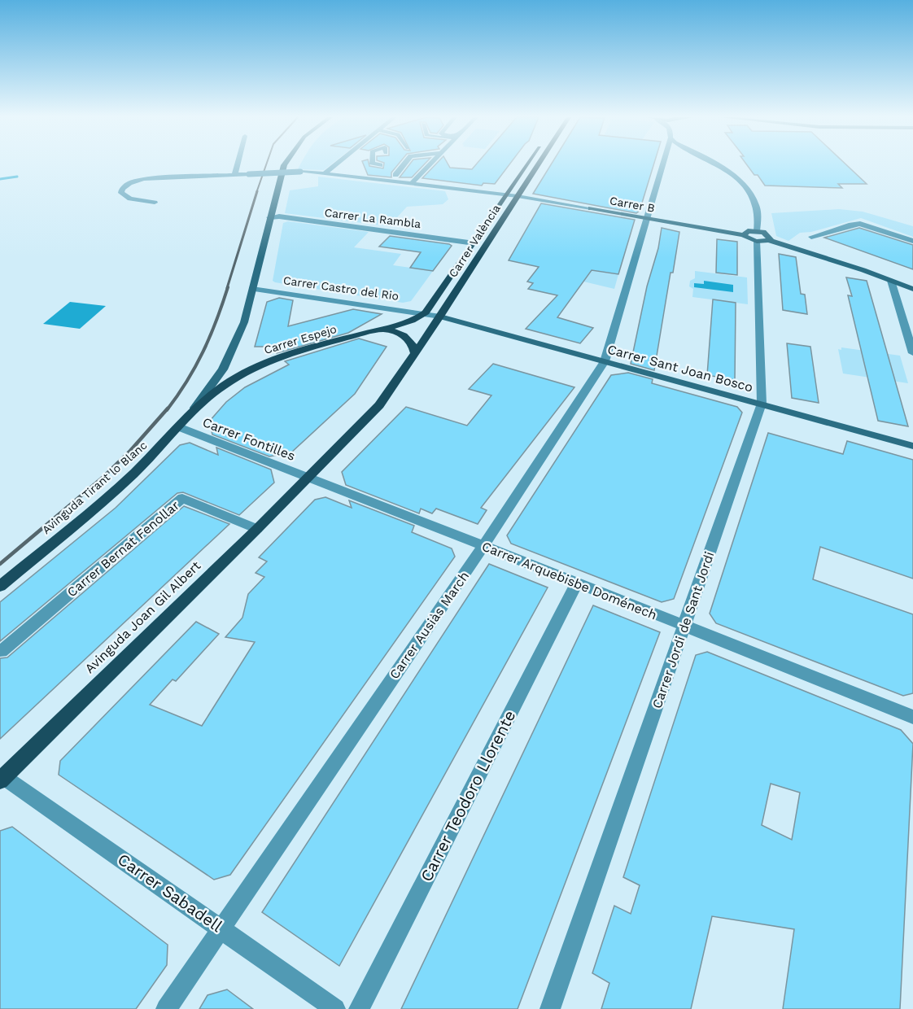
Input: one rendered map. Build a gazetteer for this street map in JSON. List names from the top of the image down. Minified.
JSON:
{"streets":{"main road":["Carrer València","Carrer Espejo","Avinguda Tirant lo Blanc","Avinguda Joan Gil Albert"],"street":["Carrer B","Carrer La Rambla","Carrer Castro del Rio","Carrer Sant Joan Bosco","Carrer Fontilles","Carrer Bernat Fenollar","Carrer Arquebisbe Doménech","Carrer Ausiàs March","Carrer Jordi de Sant Jordi","Carrer Teodoro Llorente","Carrer Sabadell"]},"crossings":[["Carrer B","Carrer València"],["Carrer B","Carrer Ausiàs March"],["Carrer B","Carrer Jordi de Sant Jordi"],["Carrer La Rambla","Carrer València"],["Carrer La Rambla","Avinguda Tirant lo Blanc"],["Carrer València","Carrer Castro del Rio"],["Carrer València","Carrer Espejo"],["Carrer València","Carrer Sant Joan Bosco"],["Carrer València","Carrer Fontilles"],["Carrer València","Carrer Arquebisbe Doménech"],["Carrer València","Avinguda Joan Gil Albert"],["Carrer Castro del Rio","Carrer Espejo"],["Carrer Castro del Rio","Carrer Sant Joan Bosco"],["Carrer Castro del Rio","Avinguda Tirant lo Blanc"],["Carrer Espejo","Avinguda Tirant lo Blanc"],["Carrer Sant Joan Bosco","Carrer Ausiàs March"],["Carrer Sant Joan Bosco","Carrer Jordi de Sant Jordi"],["Carrer Fontilles","Avinguda Tirant lo Blanc"],["Carrer Fontilles","Carrer Arquebisbe Doménech"],["Carrer Fontilles","Avinguda Joan Gil Albert"],["Carrer Bernat Fenollar","Avinguda Joan Gil Albert"],["Carrer Arquebisbe Doménech","Avinguda Joan Gil Albert"],["Carrer Arquebisbe Doménech","Carrer Ausiàs March"],["Carrer Arquebisbe Doménech","Carrer Jordi de Sant Jordi"],["Carrer Arquebisbe Doménech","Carrer Teodoro Llorente"],["Avinguda Joan Gil Albert","Carrer Sabadell"],["Carrer Ausiàs March","Carrer Sabadell"]]}
